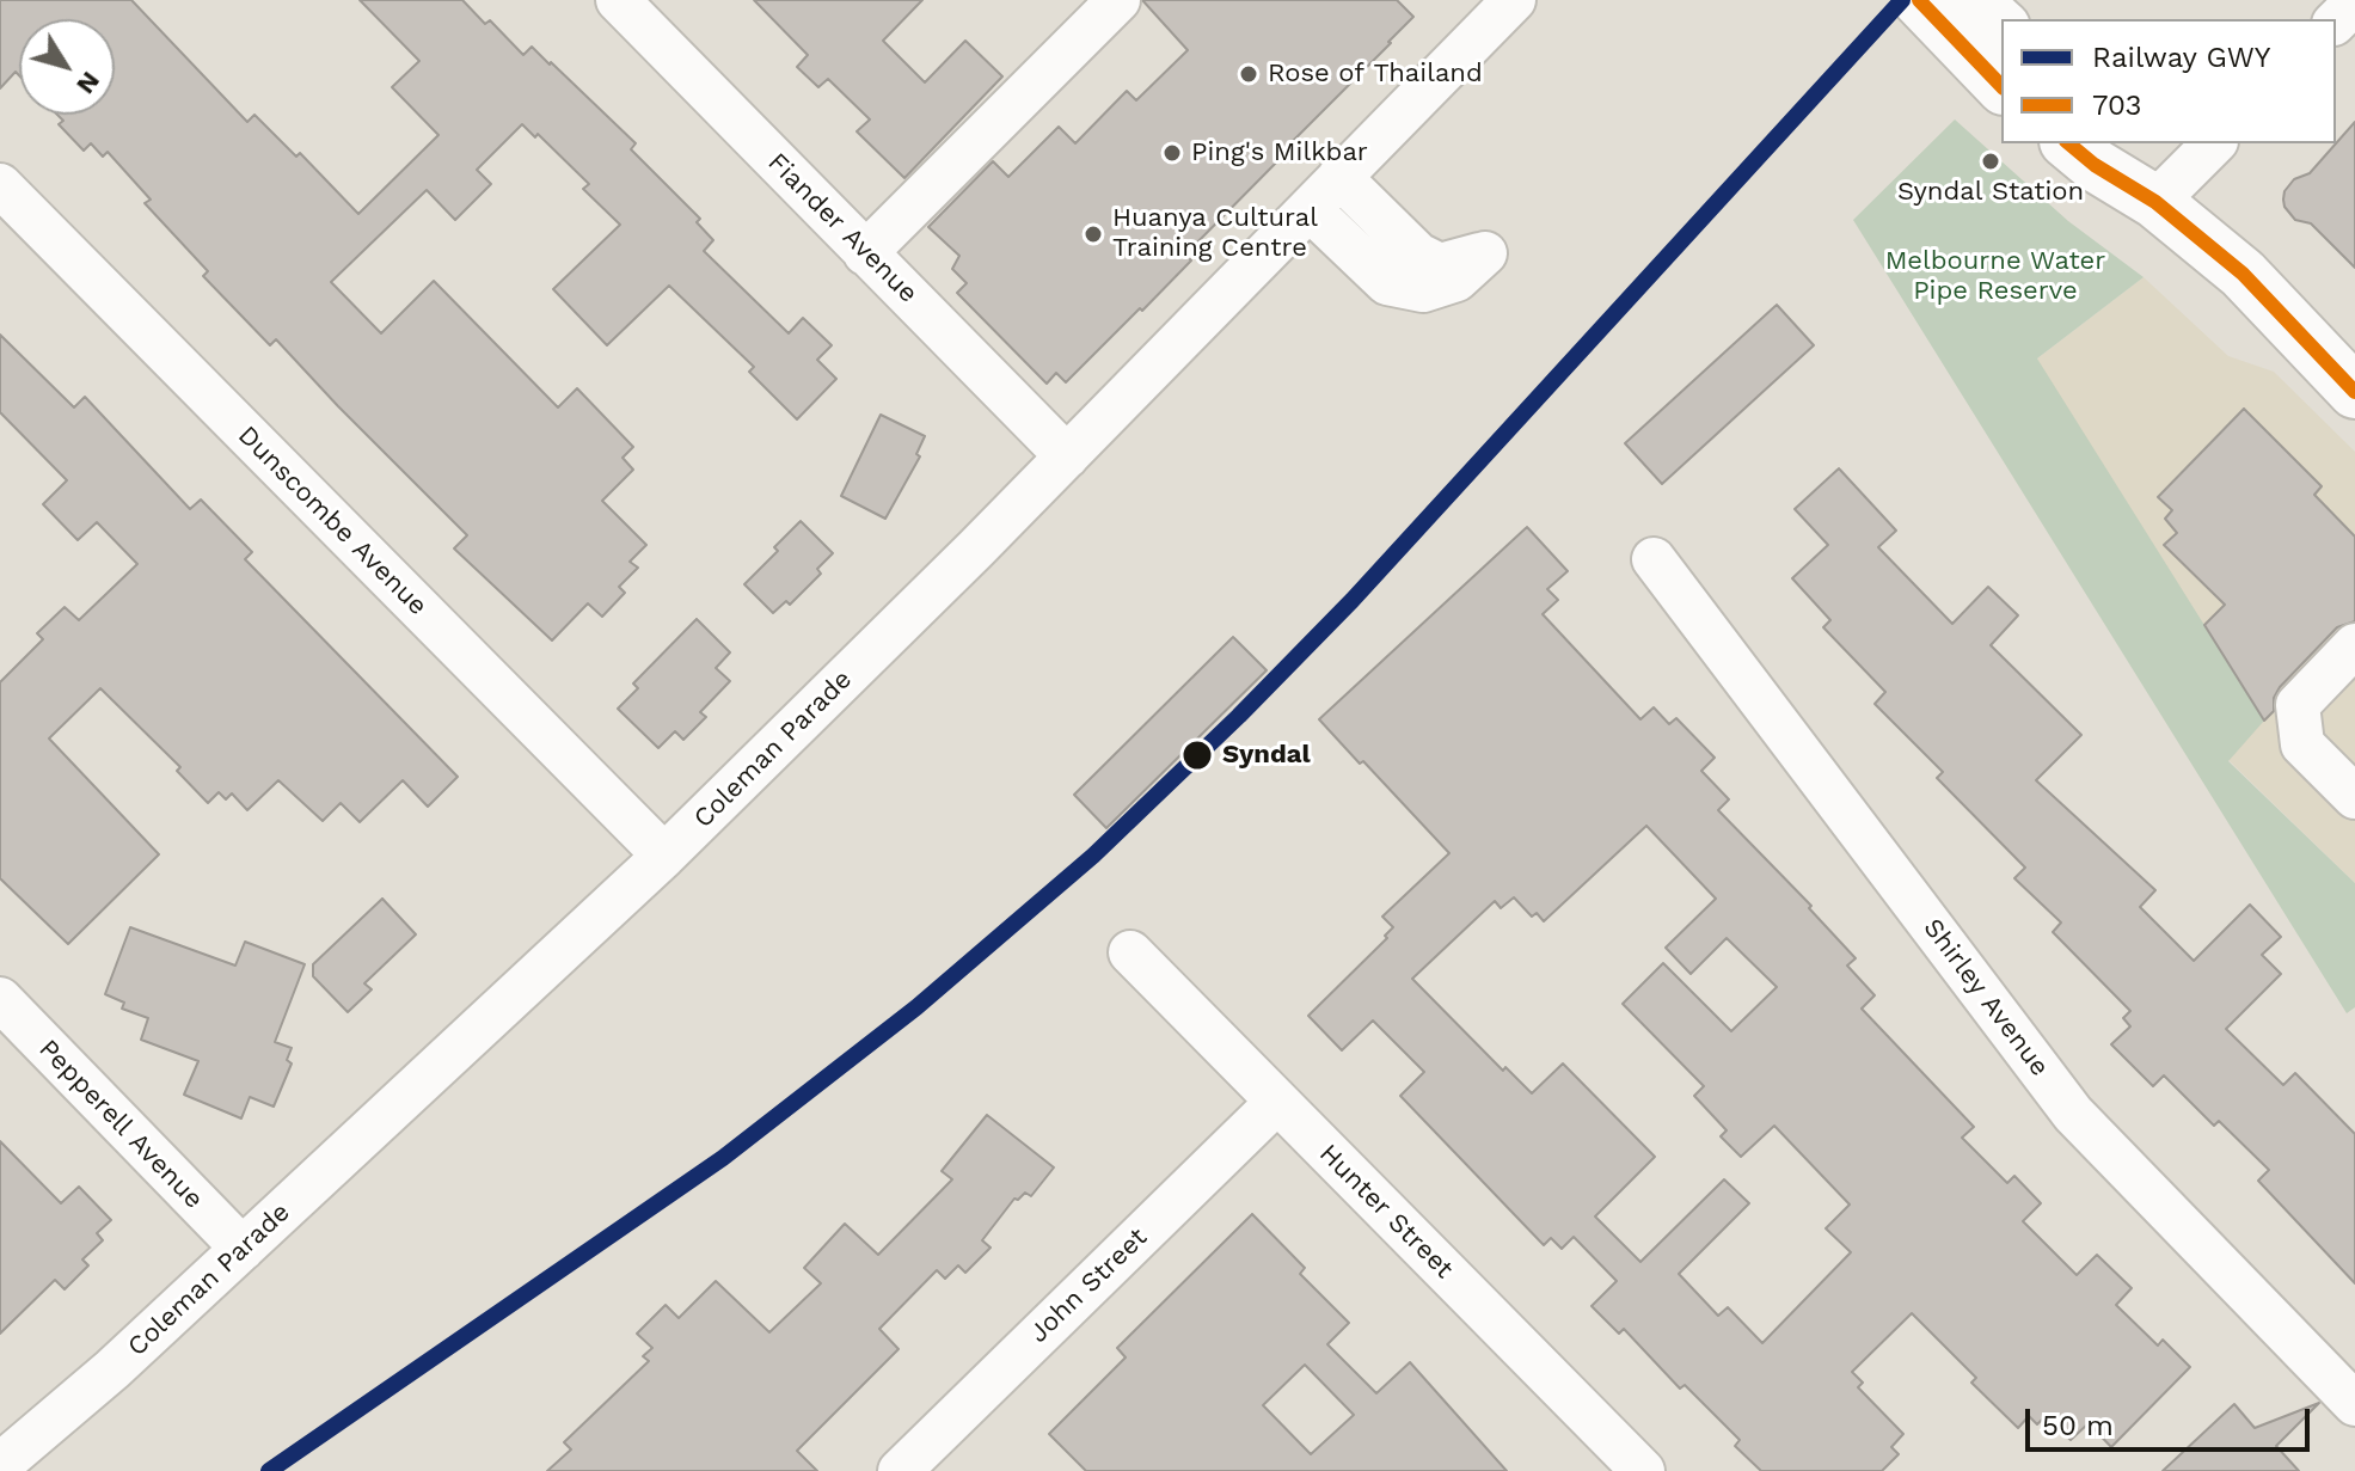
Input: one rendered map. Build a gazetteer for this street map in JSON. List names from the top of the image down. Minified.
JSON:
{"streets":{"street":["Fiander Avenue","Dunscombe Avenue","Coleman Parade","Shirley Avenue","Pepperell Avenue","Hunter Street","John Street"]},"crossings":[["Fiander Avenue","Coleman Parade"],["Dunscombe Avenue","Coleman Parade"],["Coleman Parade","Pepperell Avenue"],["Hunter Street","John Street"]],"parks":["Melbourne Water Pipe Reserve"],"places":["Rose of Thailand","Ping's Milkbar","Syndal Station","Huanya Cultural Training Centre","Syndal"],"lines":["rail line GWY","transit line 703"],"legend":["Railway GWY","703"],"scale_bar":"50 m","north":"bottom right"}
